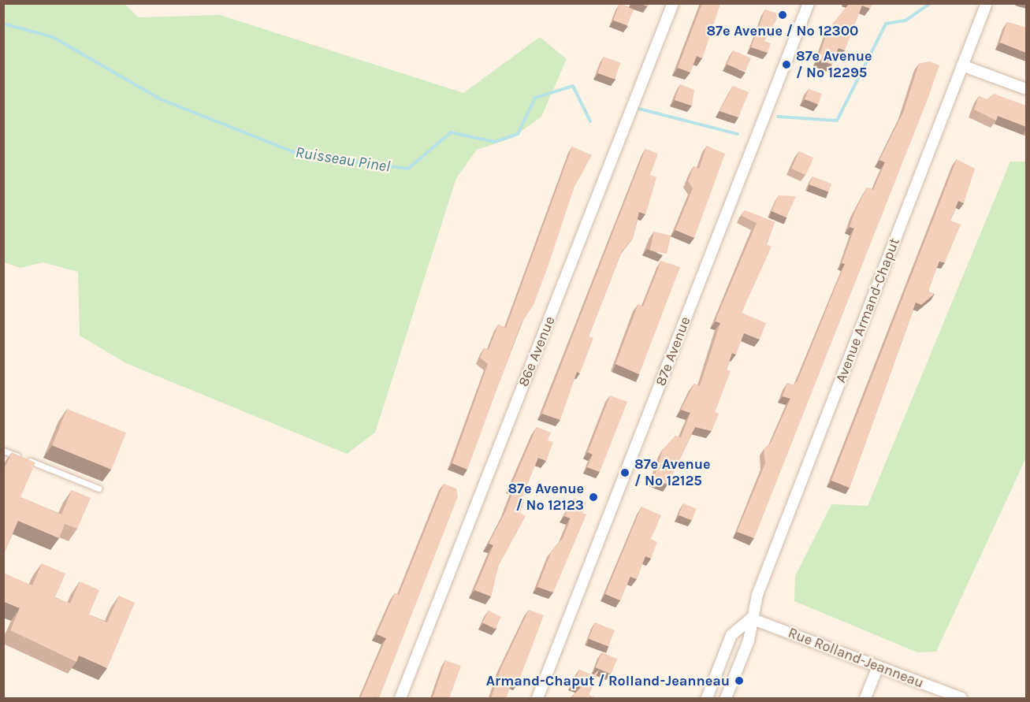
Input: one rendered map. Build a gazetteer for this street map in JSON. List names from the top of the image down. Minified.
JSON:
{"streets":{"street":["Avenue Armand-Chaput","86e Avenue","87e Avenue","Rue Rolland-Jeanneau"]},"crossings":[["Avenue Armand-Chaput","Rue Rolland-Jeanneau"]],"water":["Ruisseau Pinel"],"places":["87e Avenue / No 12300","87e Avenue / No 12295","87e Avenue / No 12125","87e Avenue / No 12123","Armand-Chaput / Rolland-Jeanneau"]}
